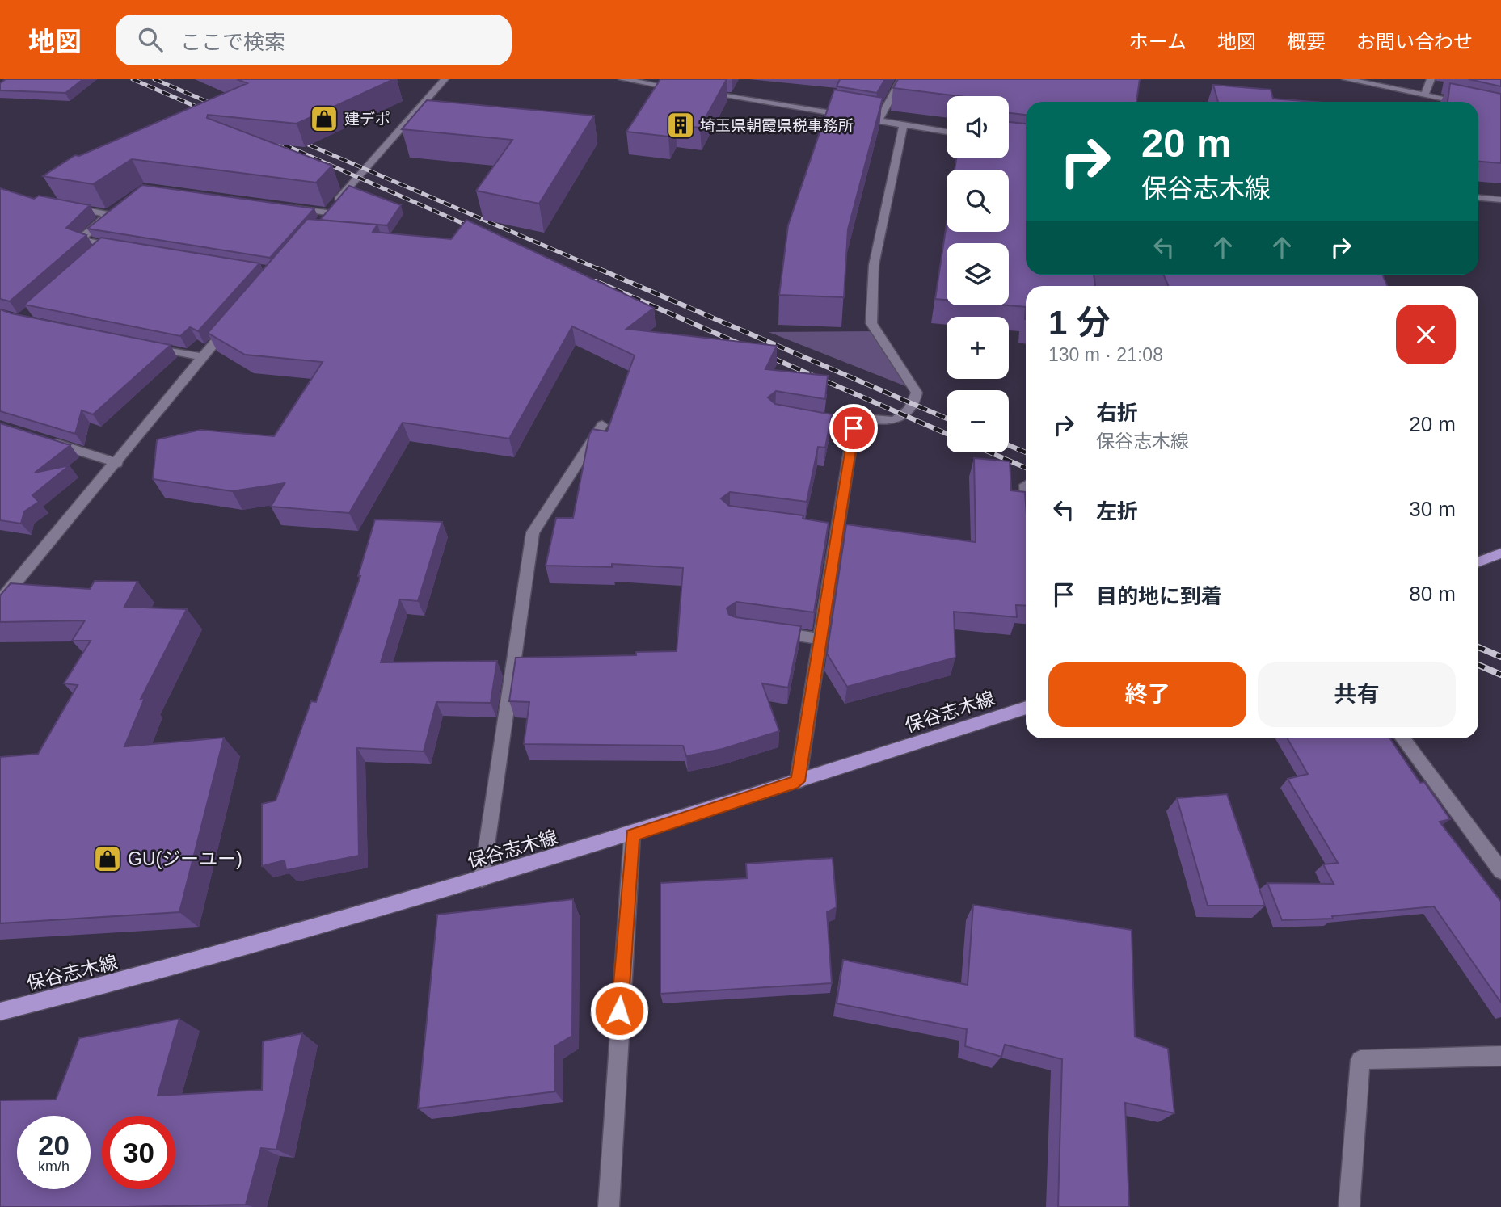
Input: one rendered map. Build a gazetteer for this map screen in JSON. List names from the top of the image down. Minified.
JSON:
{"streets":{"main road":["保谷志木線"]},"places":{"shop":["建デポ","GU(ジーユー)"],"building":["埼玉県朝霞県税事務所"]},"page":{"header":"地図","search":"ここで検索","nav":["ホーム","地図","概要","お問い合わせ"],"map_buttons":["+","−"],"turn":["20 m","保谷志木線"],"heading":["1 分","130 m · 21:08"],"list":[{"name":"右折","note":"保谷志木線","value":"20 m"},{"name":"左折","value":"30 m"},{"name":"目的地に到着","value":"80 m"}],"buttons":["終了","共有"],"speed":"20 km/h","limit":"30"}}
